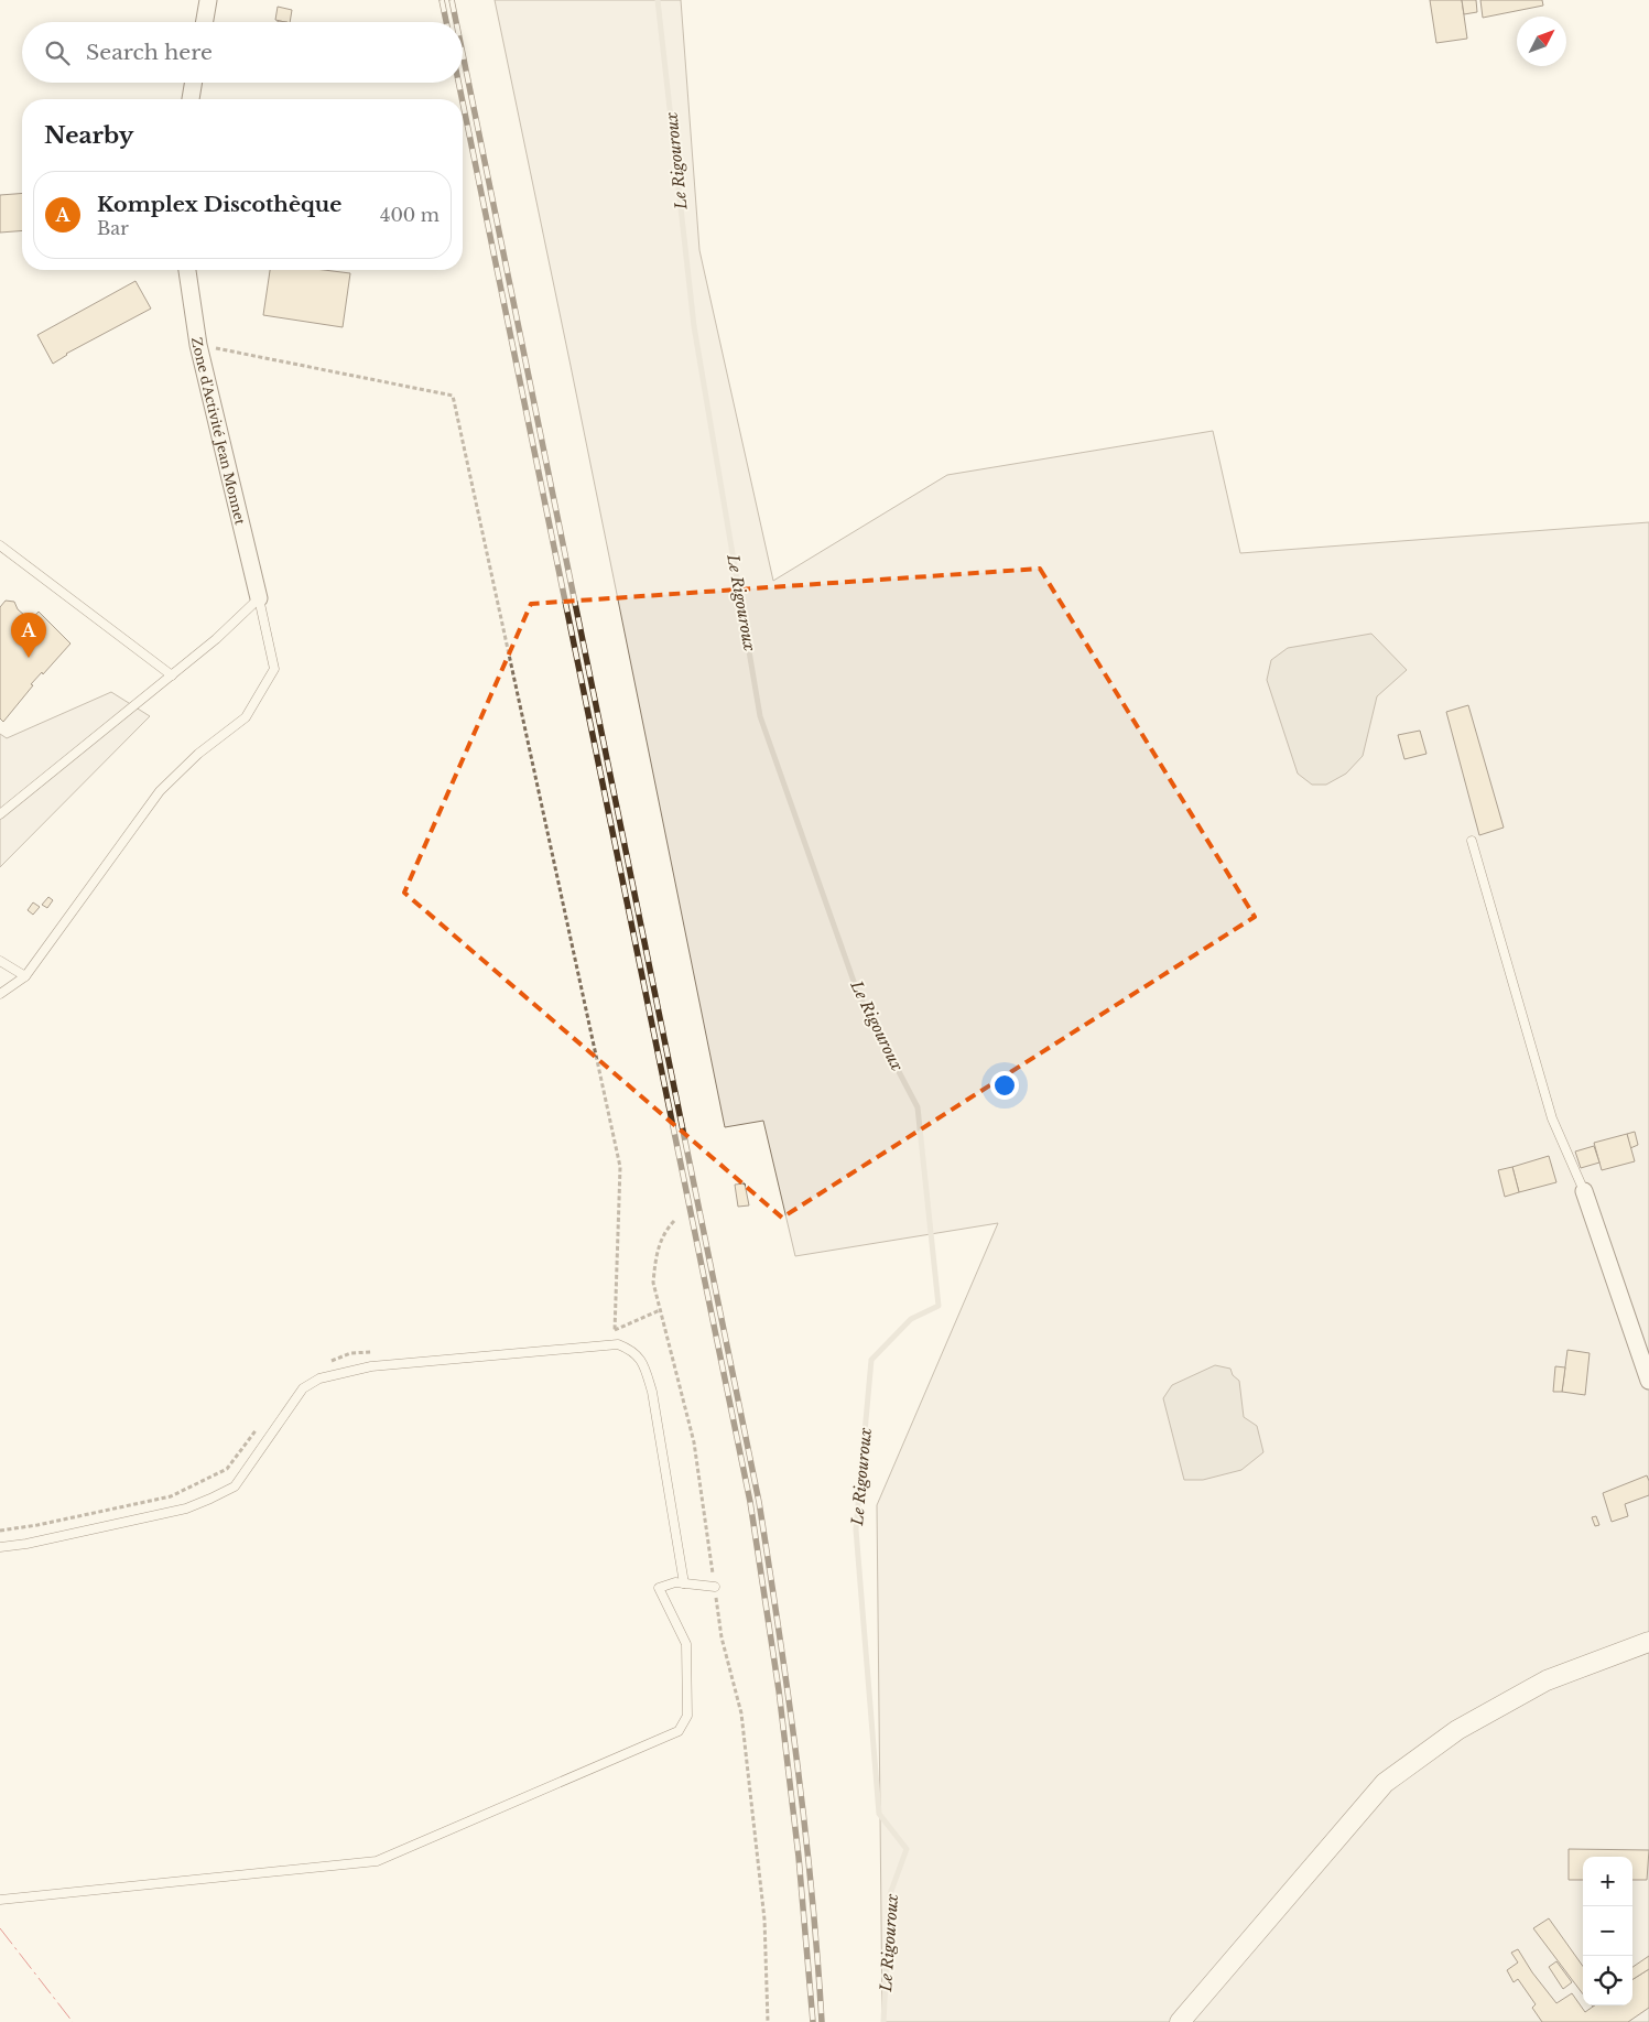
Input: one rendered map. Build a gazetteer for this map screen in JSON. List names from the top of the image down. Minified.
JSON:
{"streets":{"street":["Zone d'Activité Jean Monnet"]},"water":["Le Rigouroux"],"north":"top right","page":{"search":"Search here","heading":"Nearby","list":[{"mark":"A","name":"Komplex Discothèque","note":"Bar","value":"400 m"}],"pins":"A","map_buttons":["+","−"]}}
